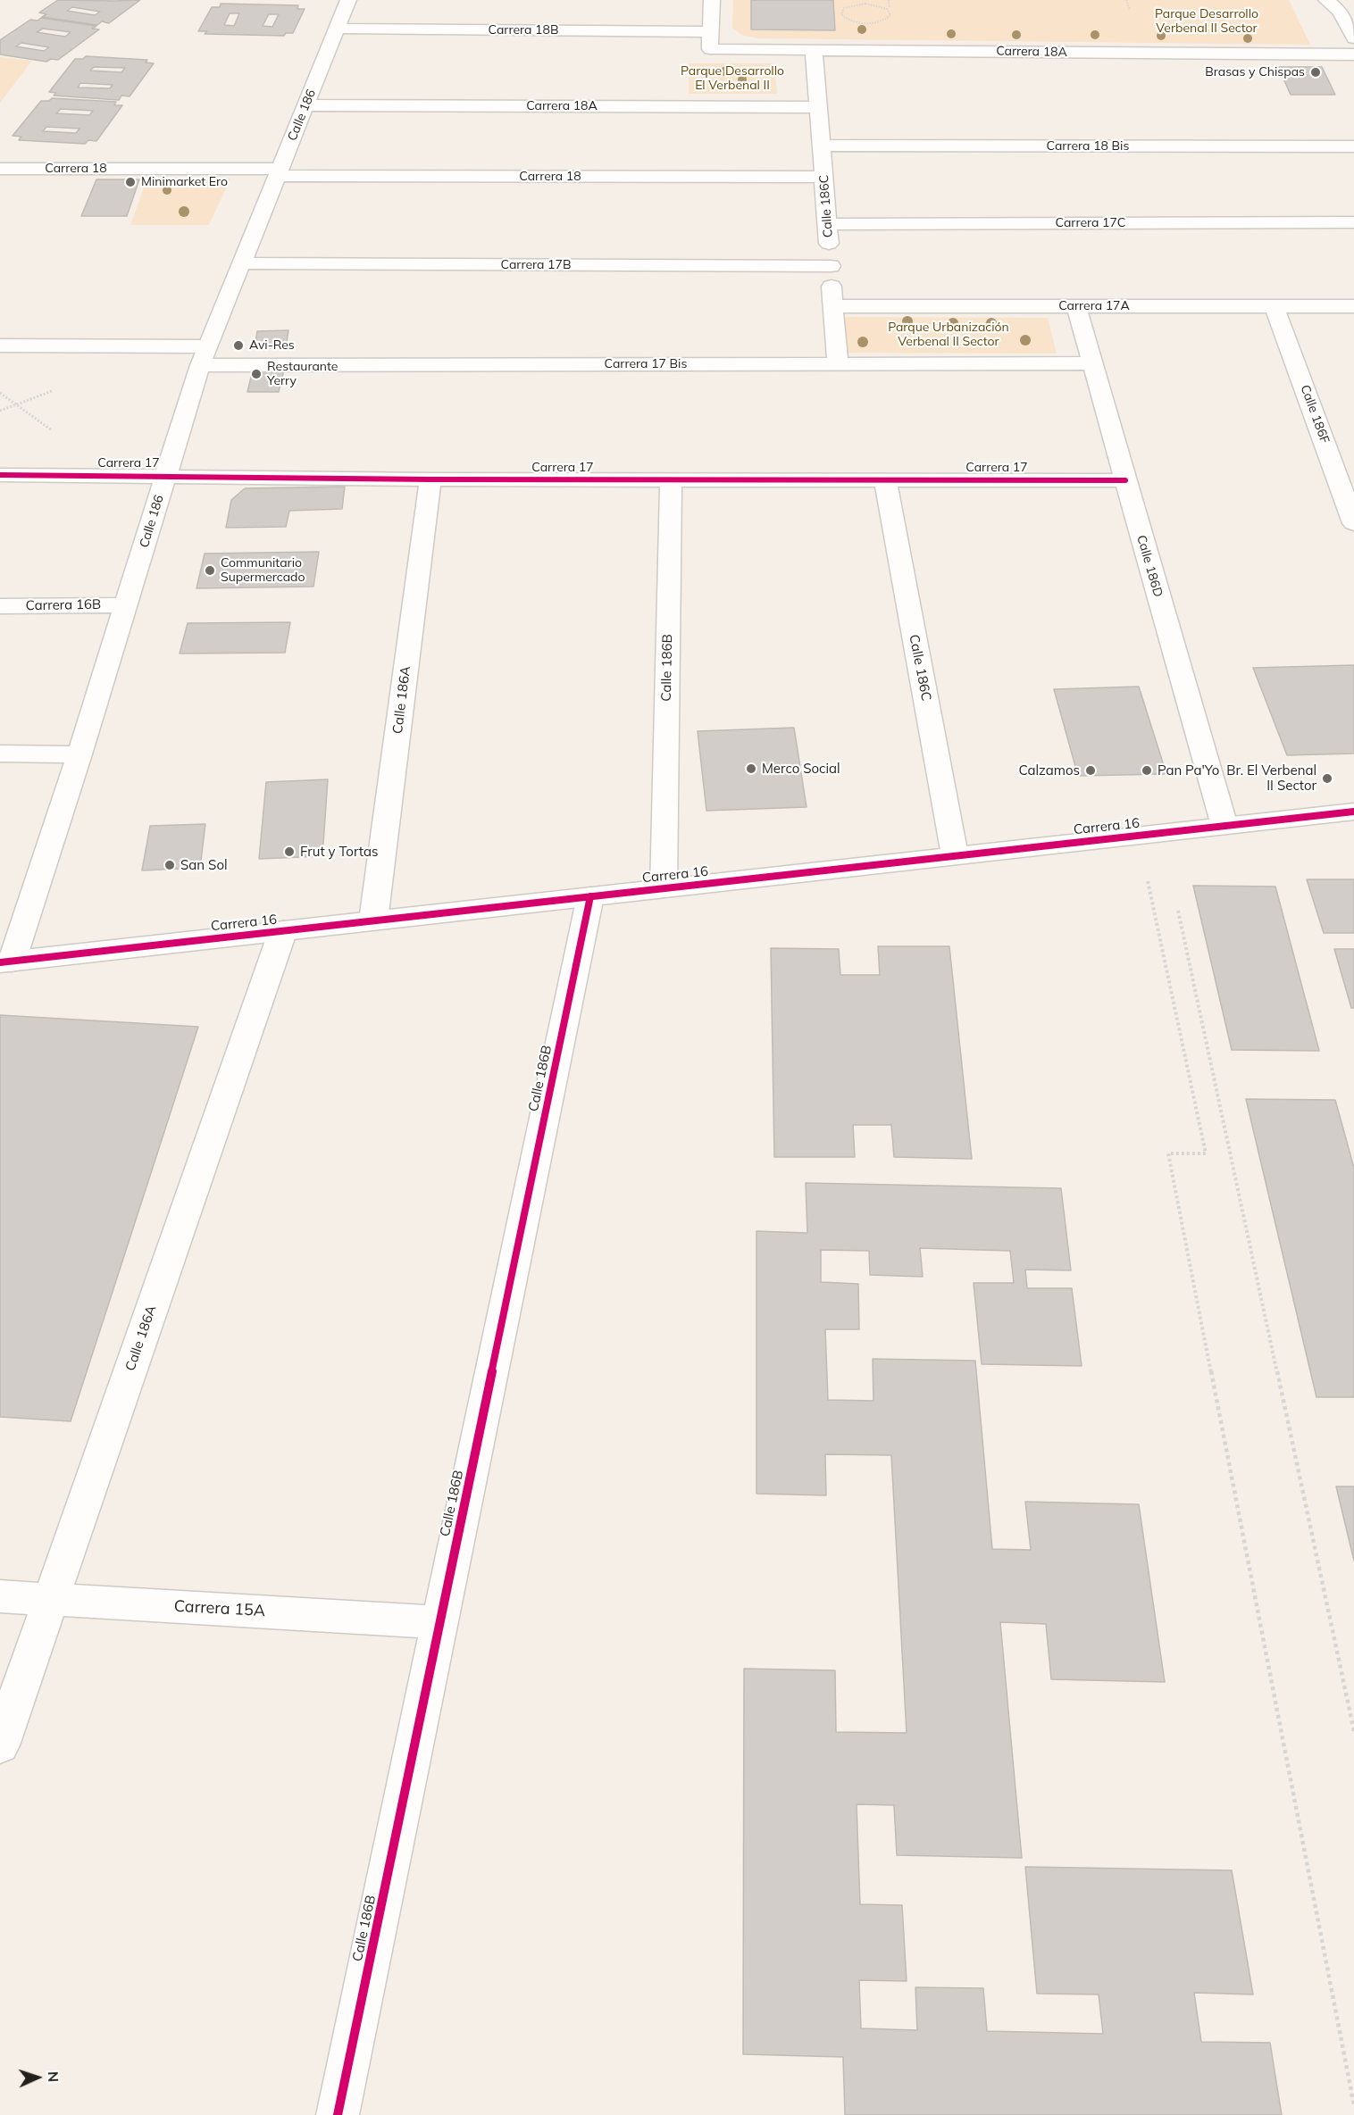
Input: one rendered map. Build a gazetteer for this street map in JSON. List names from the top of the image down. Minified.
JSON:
{"streets":{"street":["Carrera 18B","Carrera 18A","Calle 186","Carrera 18 Bis","Carrera 18","Calle 186C","Carrera 17C","Carrera 17B","Carrera 17A","Carrera 17 Bis","Calle 186F","Carrera 17","Calle 186D","Carrera 16B","Calle 186B","Calle 186A","Carrera 16","Carrera 15A"]},"crossings":[["Carrera 18B","Carrera 18A"],["Carrera 18B","Calle 186"],["Carrera 18A","Calle 186"],["Carrera 18A","Calle 186C"],["Calle 186","Carrera 18"],["Calle 186","Carrera 17B"],["Calle 186","Carrera 17 Bis"],["Calle 186","Carrera 17"],["Calle 186","Carrera 16B"],["Calle 186","Carrera 16"],["Carrera 18 Bis","Calle 186C"],["Carrera 18","Calle 186C"],["Calle 186C","Carrera 17C"],["Calle 186C","Carrera 17B"],["Calle 186C","Carrera 17A"],["Calle 186C","Carrera 17 Bis"],["Calle 186C","Carrera 17"],["Calle 186C","Carrera 16"],["Carrera 17A","Calle 186F"],["Carrera 17A","Calle 186D"],["Carrera 17 Bis","Calle 186D"],["Carrera 17","Calle 186D"],["Carrera 17","Calle 186B"],["Carrera 17","Calle 186A"],["Calle 186D","Carrera 16"],["Calle 186B","Carrera 16"],["Calle 186B","Carrera 15A"],["Calle 186A","Carrera 16"],["Calle 186A","Carrera 15A"]],"parks":["Parque Desarrollo Verbenal II Sector","Parque Desarrollo El Verbenal II","Parque Urbanización Verbenal II Sector"],"places":["Brasas y Chispas","Minimarket Ero","Avi-Res","Restaurante Yerry","Communitario Supermercado","Merco Social","Calzamos","Pan Pa'Yo","Br. El Verbenal II Sector","Frut y Tortas","San Sol"],"north":"right"}
